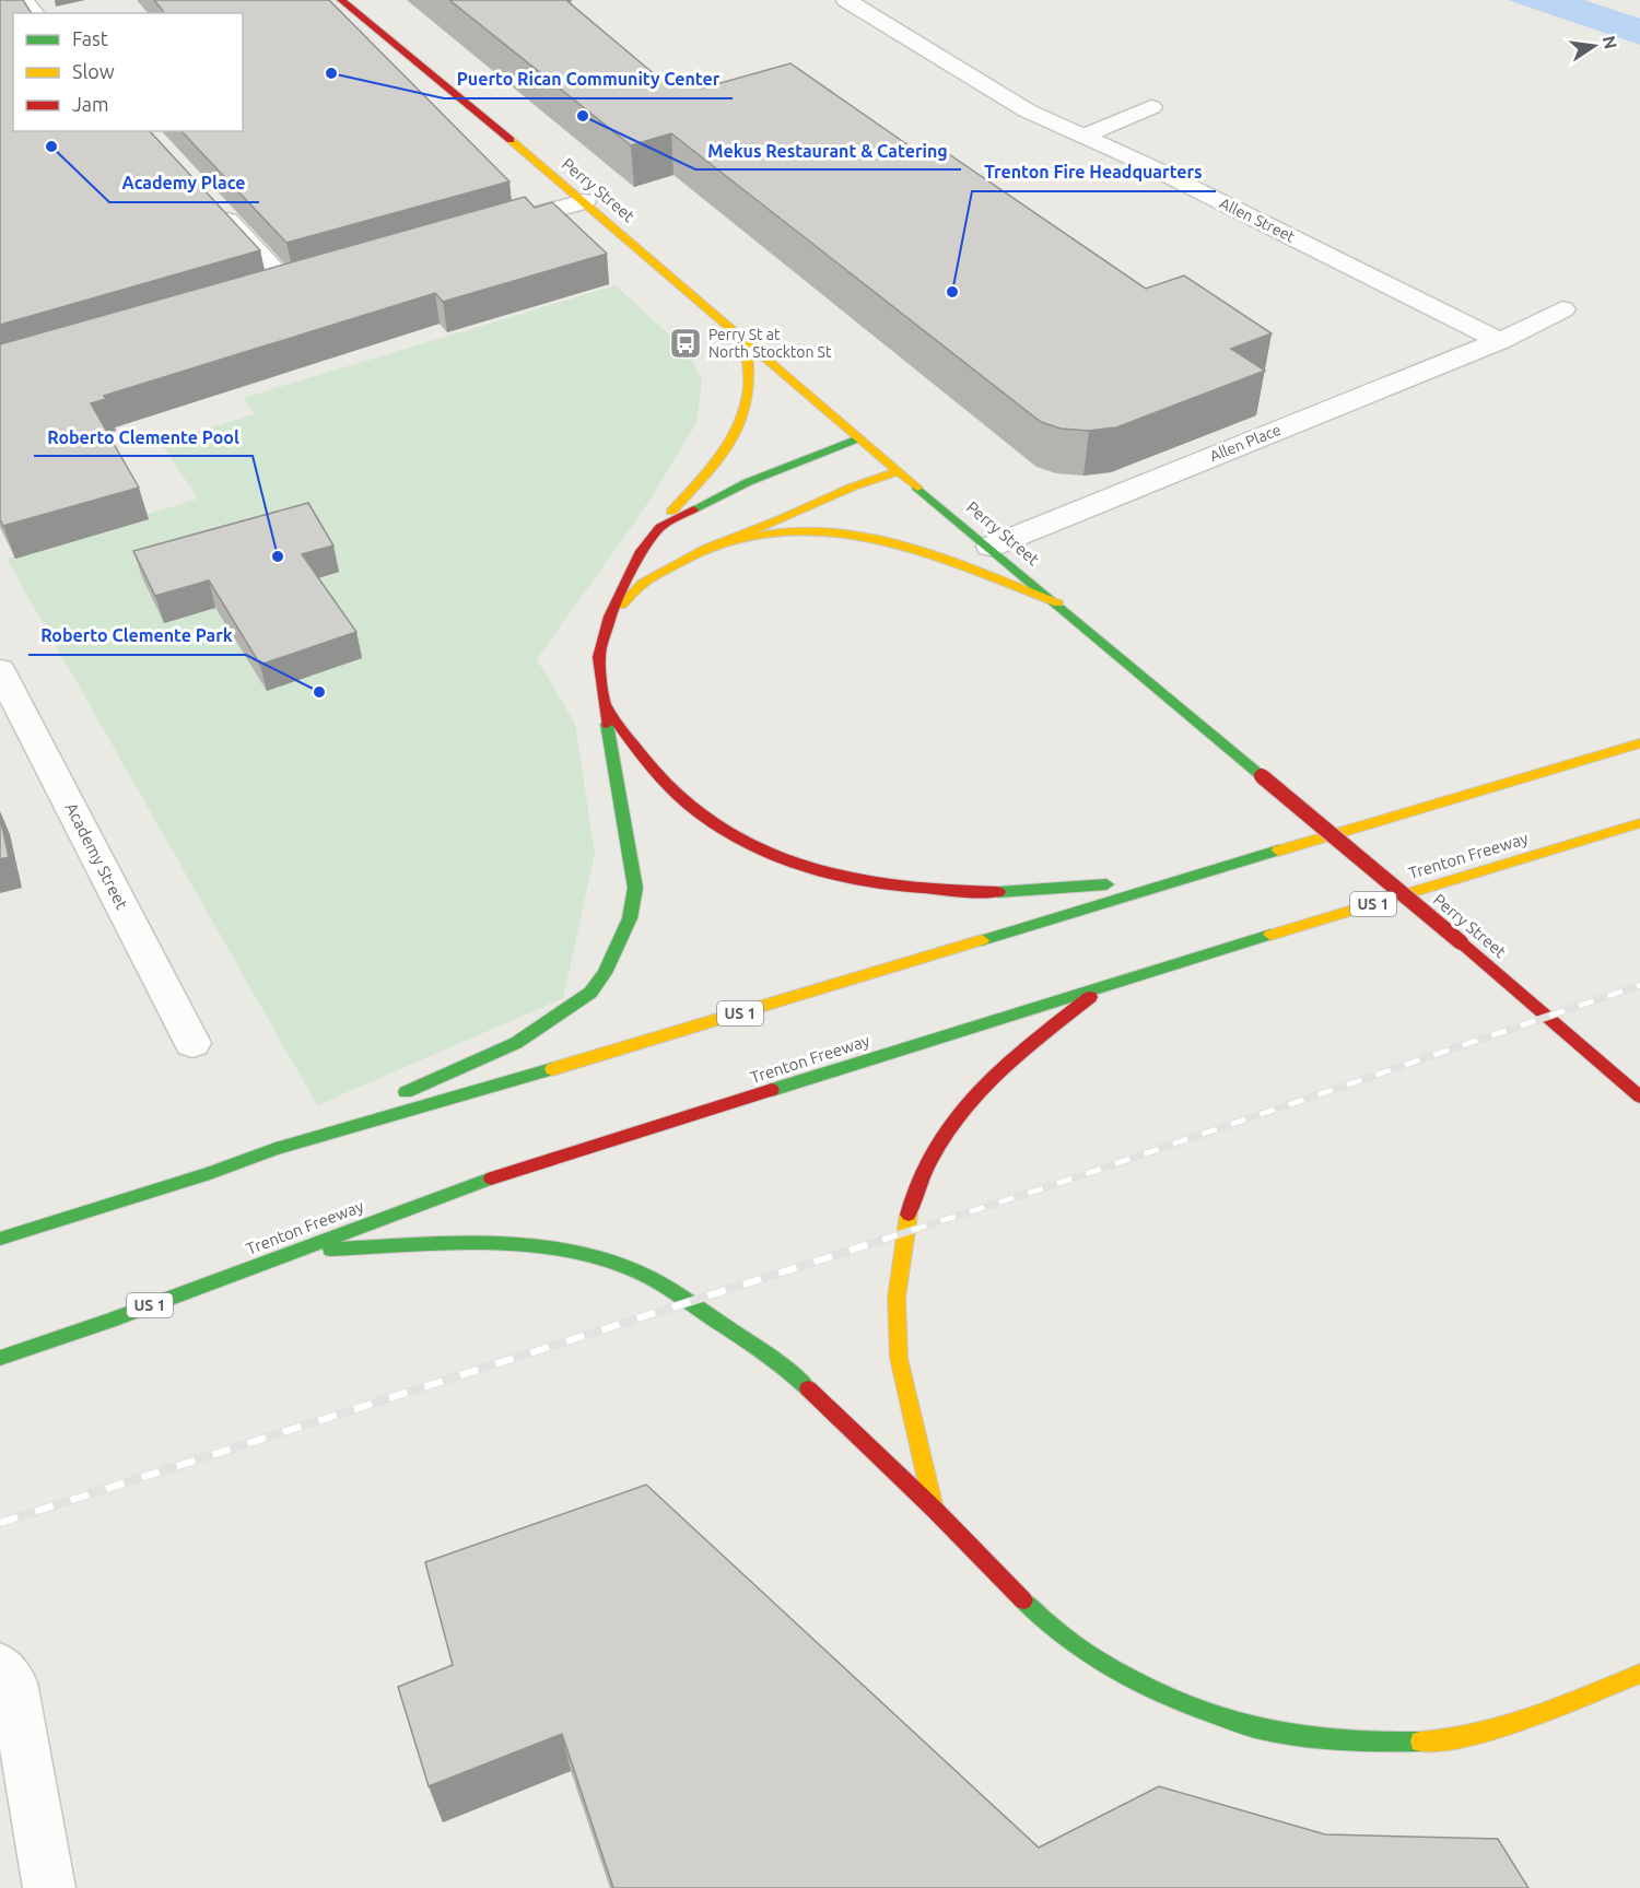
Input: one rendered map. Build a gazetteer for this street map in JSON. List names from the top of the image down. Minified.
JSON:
{"streets":{"main road":["Perry Street","Trenton Freeway","US 1"],"street":["Allen Street","Allen Place","Academy Street"]},"crossings":[["Perry Street","Allen Place"],["Allen Street","Allen Place"]],"places":{"other":["Puerto Rican Community Center","Mekus Restaurant & Catering","Academy Place","Trenton Fire Headquarters","Roberto Clemente Pool","Roberto Clemente Park"],"bus stop":["Perry St at North Stockton St"]},"legend":["Fast","Slow","Jam"],"north":"right"}
